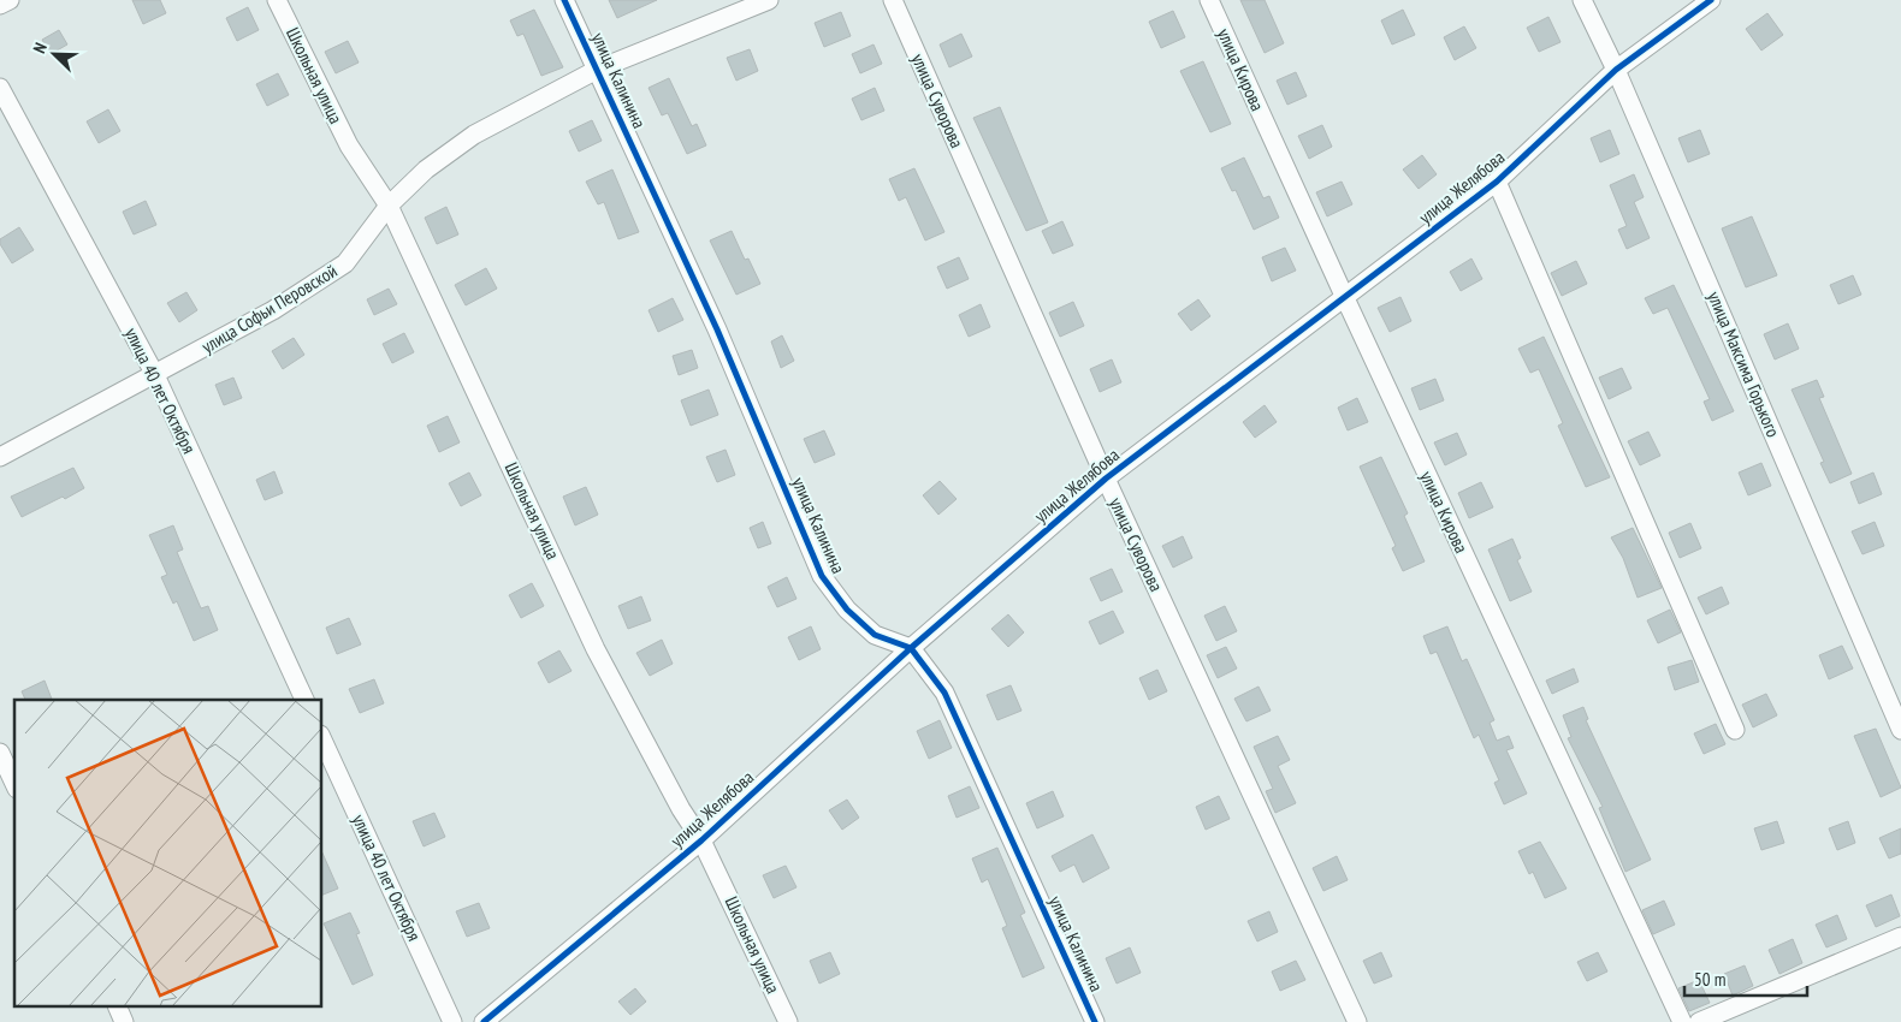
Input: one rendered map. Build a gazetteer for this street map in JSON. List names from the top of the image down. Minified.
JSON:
{"streets":{"street":["улица Кирова","Школьная улица","улица Калинина","улица Суворова","улица Желябова","улица Софьи Перовской","улица Максима Горького","улица 40 лет Октября"]},"crossings":[["улица Кирова","улица Желябова"],["Школьная улица","улица Желябова"],["Школьная улица","улица Софьи Перовской"],["улица Калинина","улица Желябова"],["улица Калинина","улица Софьи Перовской"],["улица Суворова","улица Желябова"],["улица Желябова","улица Максима Горького"],["улица Софьи Перовской","улица 40 лет Октября"]],"scale_bar":"50 m","north":"top left"}
